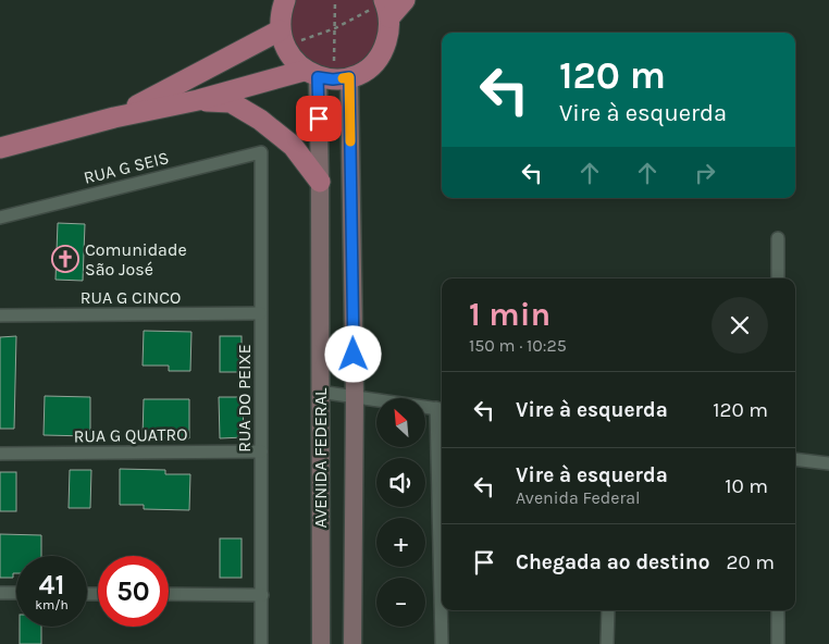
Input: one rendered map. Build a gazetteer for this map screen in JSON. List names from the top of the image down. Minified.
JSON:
{"streets":{"main road":["AVENIDA FEDERAL"],"street":["RUA G SEIS","RUA G CINCO","RUA DO PEIXE","RUA G QUATRO"]},"crossings":[["RUA G SEIS","RUA DO PEIXE"],["RUA G CINCO","RUA DO PEIXE"],["RUA DO PEIXE","RUA G QUATRO"]],"places":{"church":["Comunidade São José"]},"north":"top left","page":{"turn":["120 m","Vire à esquerda"],"heading":["1 min","150 m · 10:25"],"list":[{"name":"Vire à esquerda","value":"120 m"},{"name":"Vire à esquerda","note":"Avenida Federal","value":"10 m"},{"name":"Chegada ao destino","value":"20 m"}],"map_buttons":["+","−"],"speed":"41 km/h","limit":"50"}}
